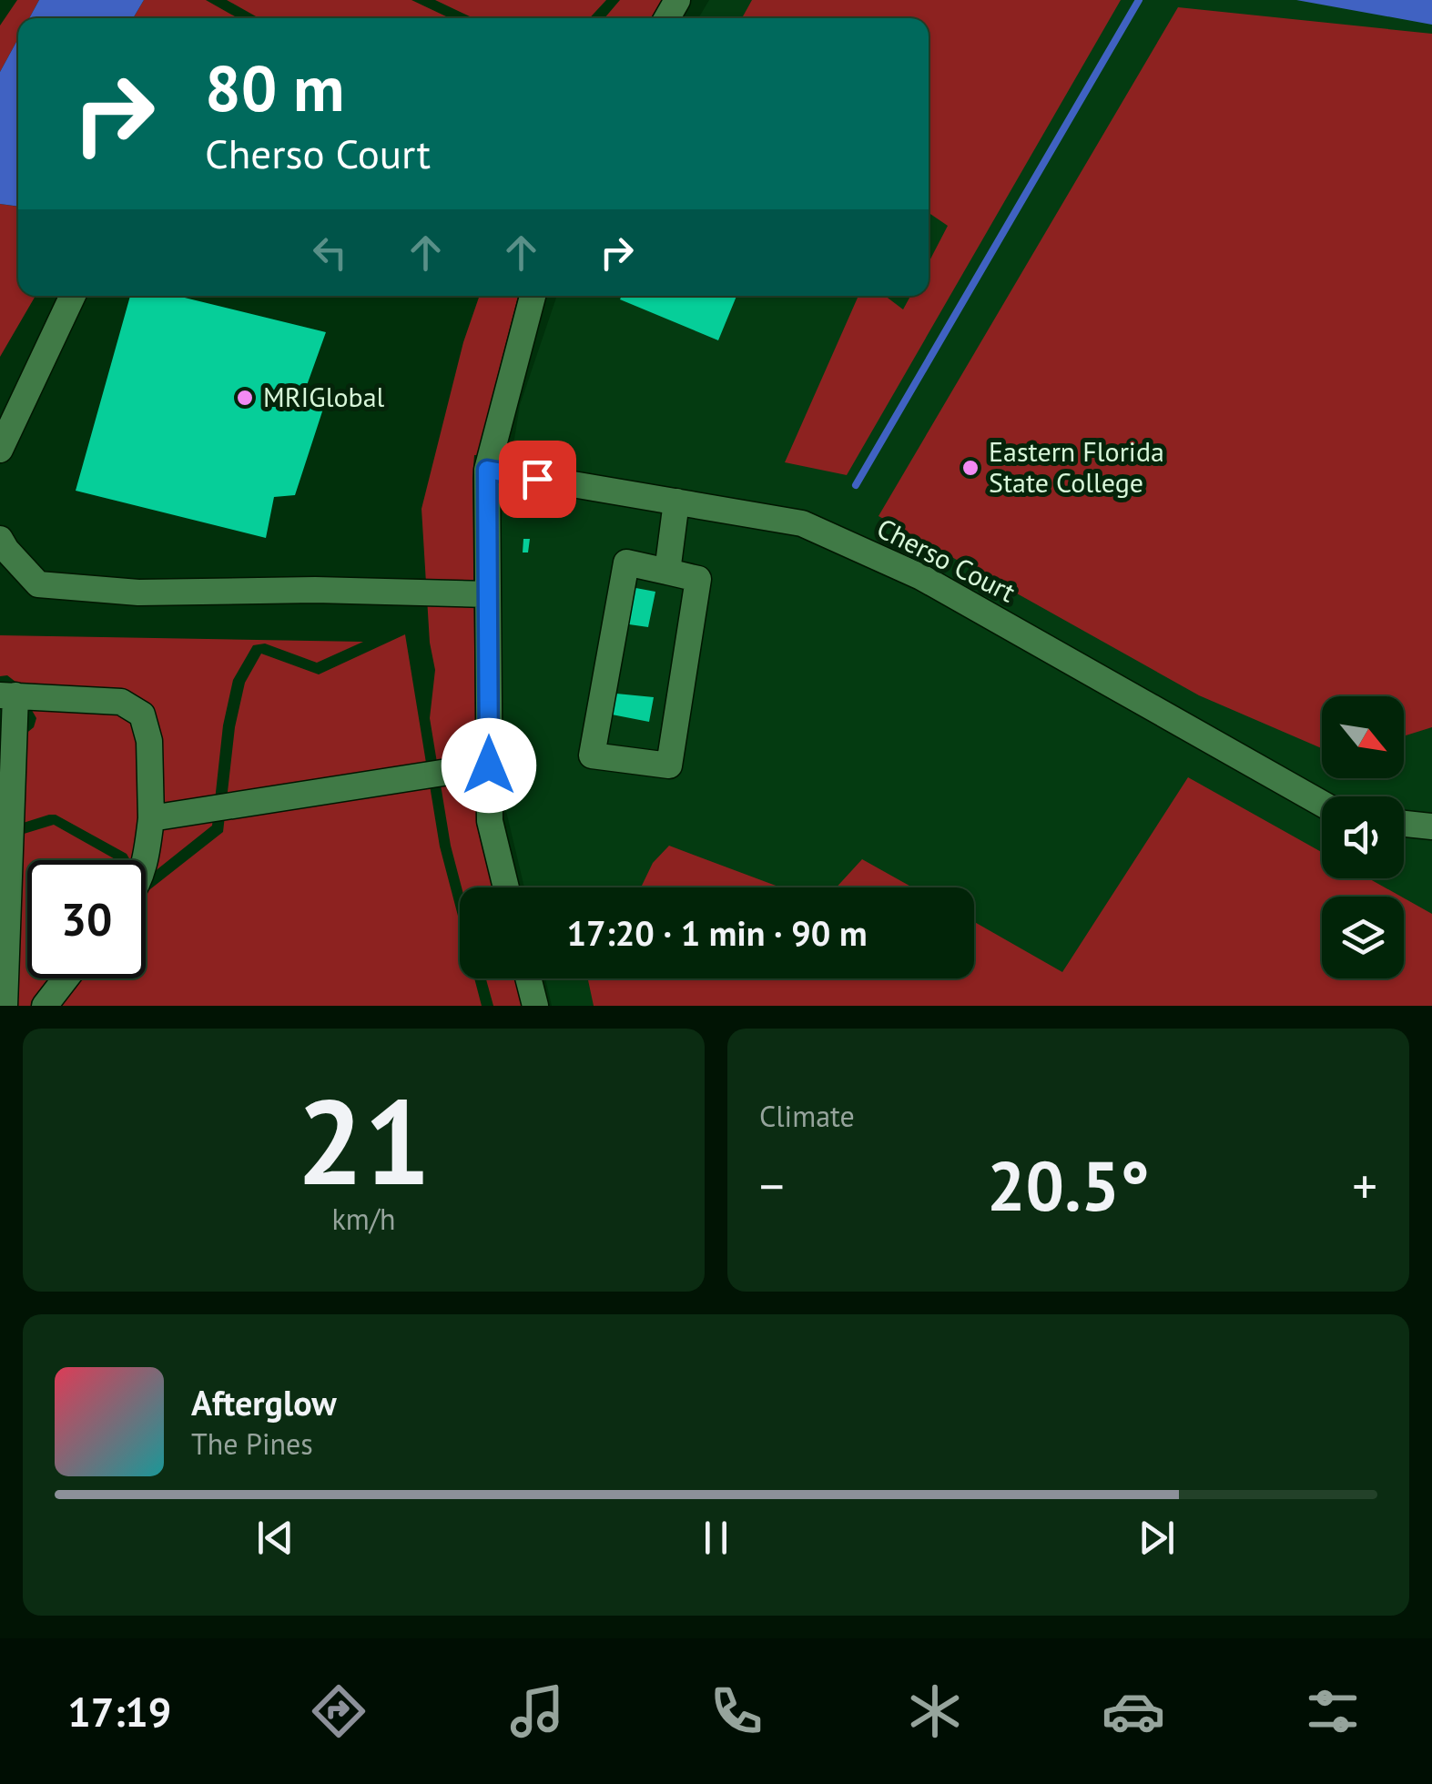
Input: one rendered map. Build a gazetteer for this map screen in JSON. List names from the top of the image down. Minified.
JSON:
{"streets":{"street":["Cherso Court"]},"places":["MRIGlobal","Eastern Florida State College"],"north":"bottom right","page":{"turn":["80 m","Cherso Court"],"limit":"30","trip":"17:20 · 1 min · 90 m","tile":[["21","km/h"],"Climate"],"heat":["−","20.5°","+"],"song":["Afterglow","The Pines"],"tabs":"17:19"}}
